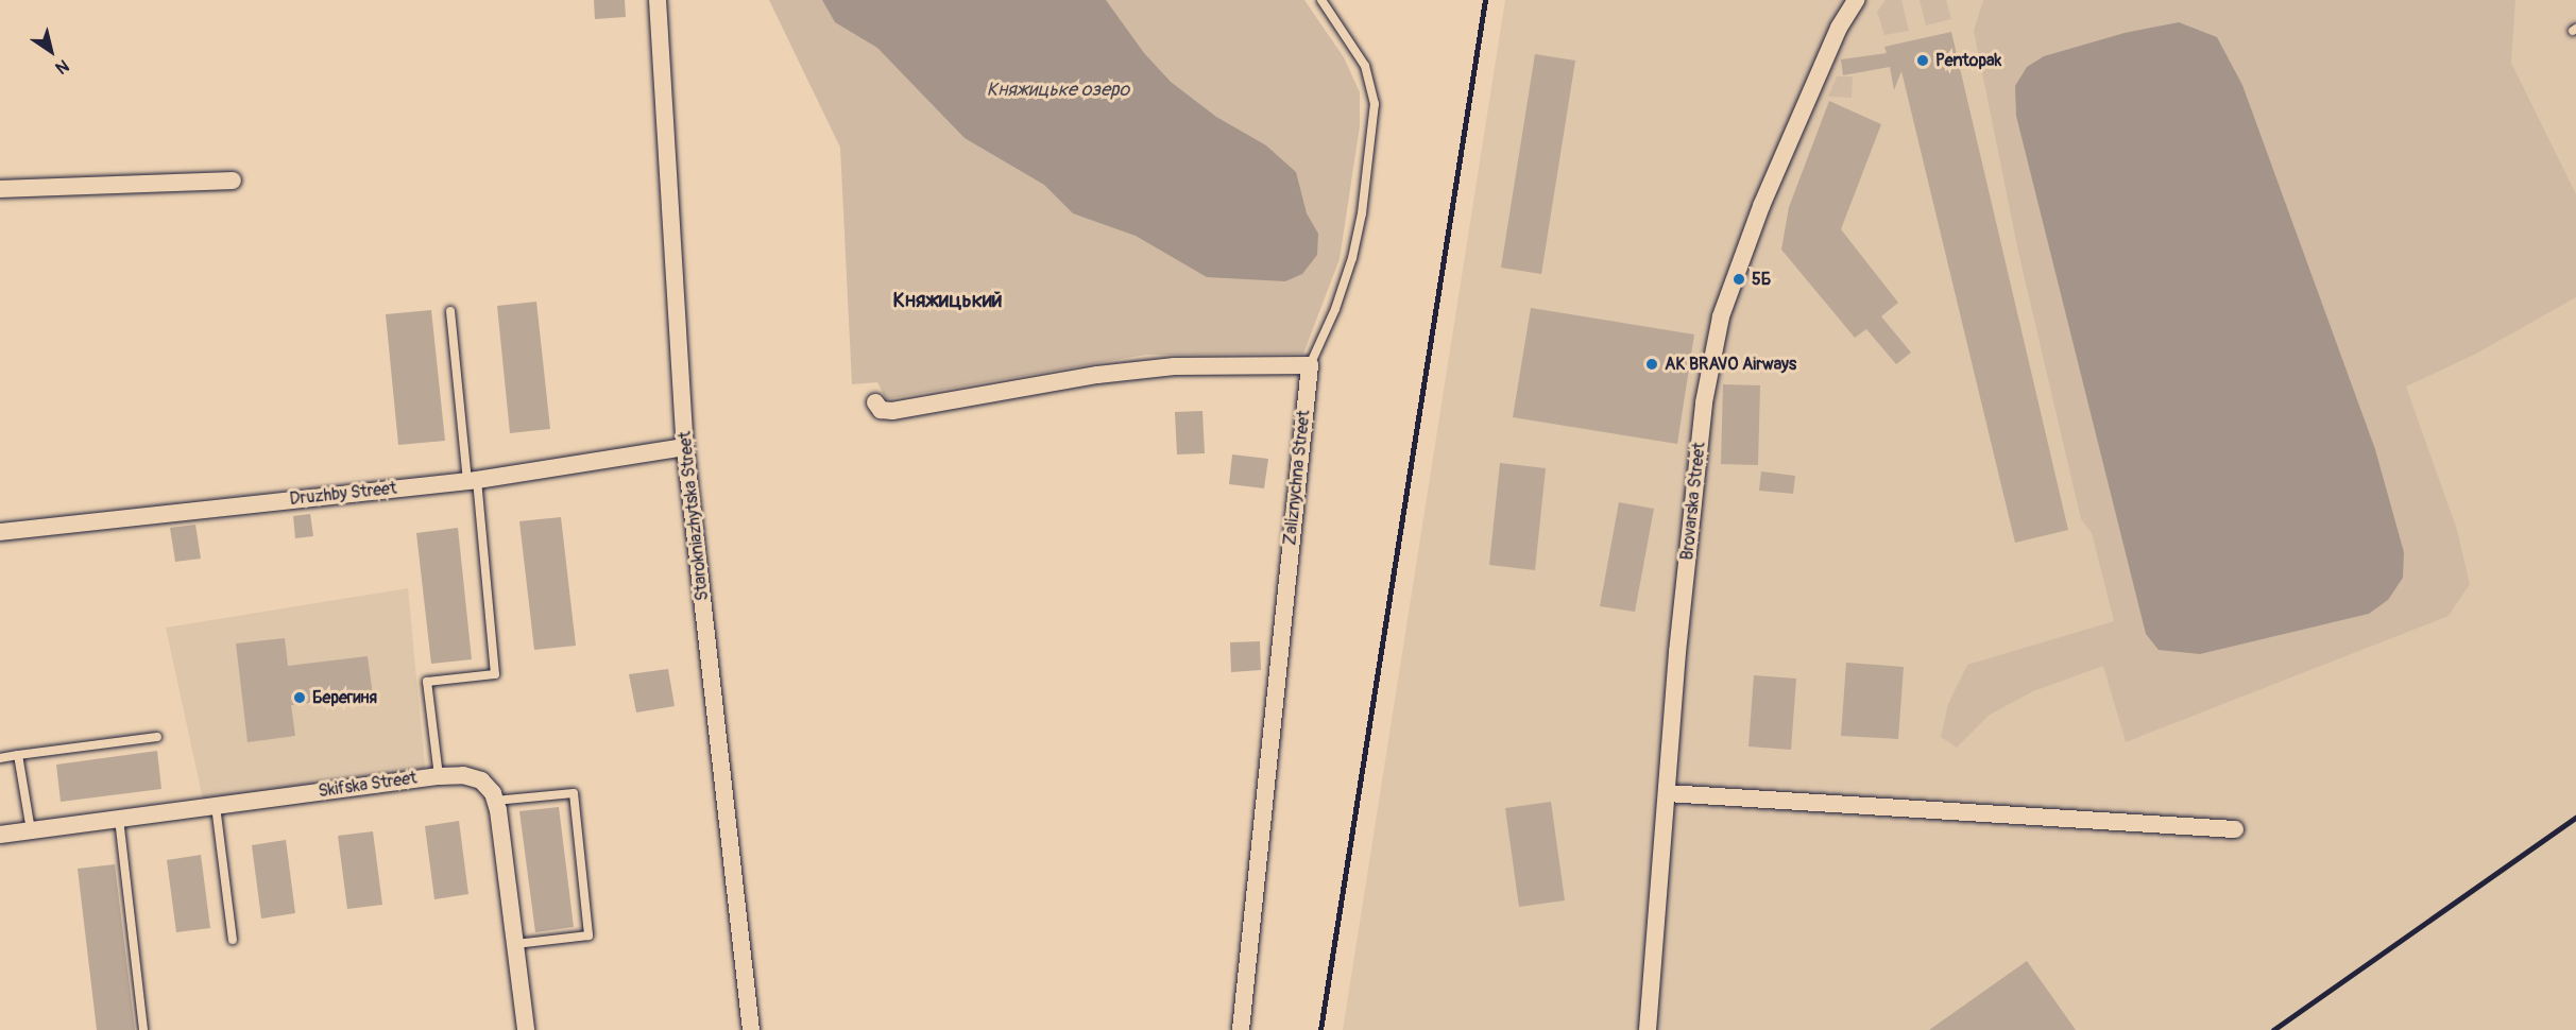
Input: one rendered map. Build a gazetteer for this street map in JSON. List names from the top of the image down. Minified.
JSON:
{"streets":{"street":["Zaliznychna Street","Druzhby Street","Brovarska Street","Starokniazhytska Street","Skifska Street"]},"crossings":[["Druzhby Street","Starokniazhytska Street"]],"districts":["Княжицький"],"water":["Княжицьке озеро"],"places":["Pentopak","5Б","АК BRAVO Airways","Берегиня"],"north":"bottom right"}
